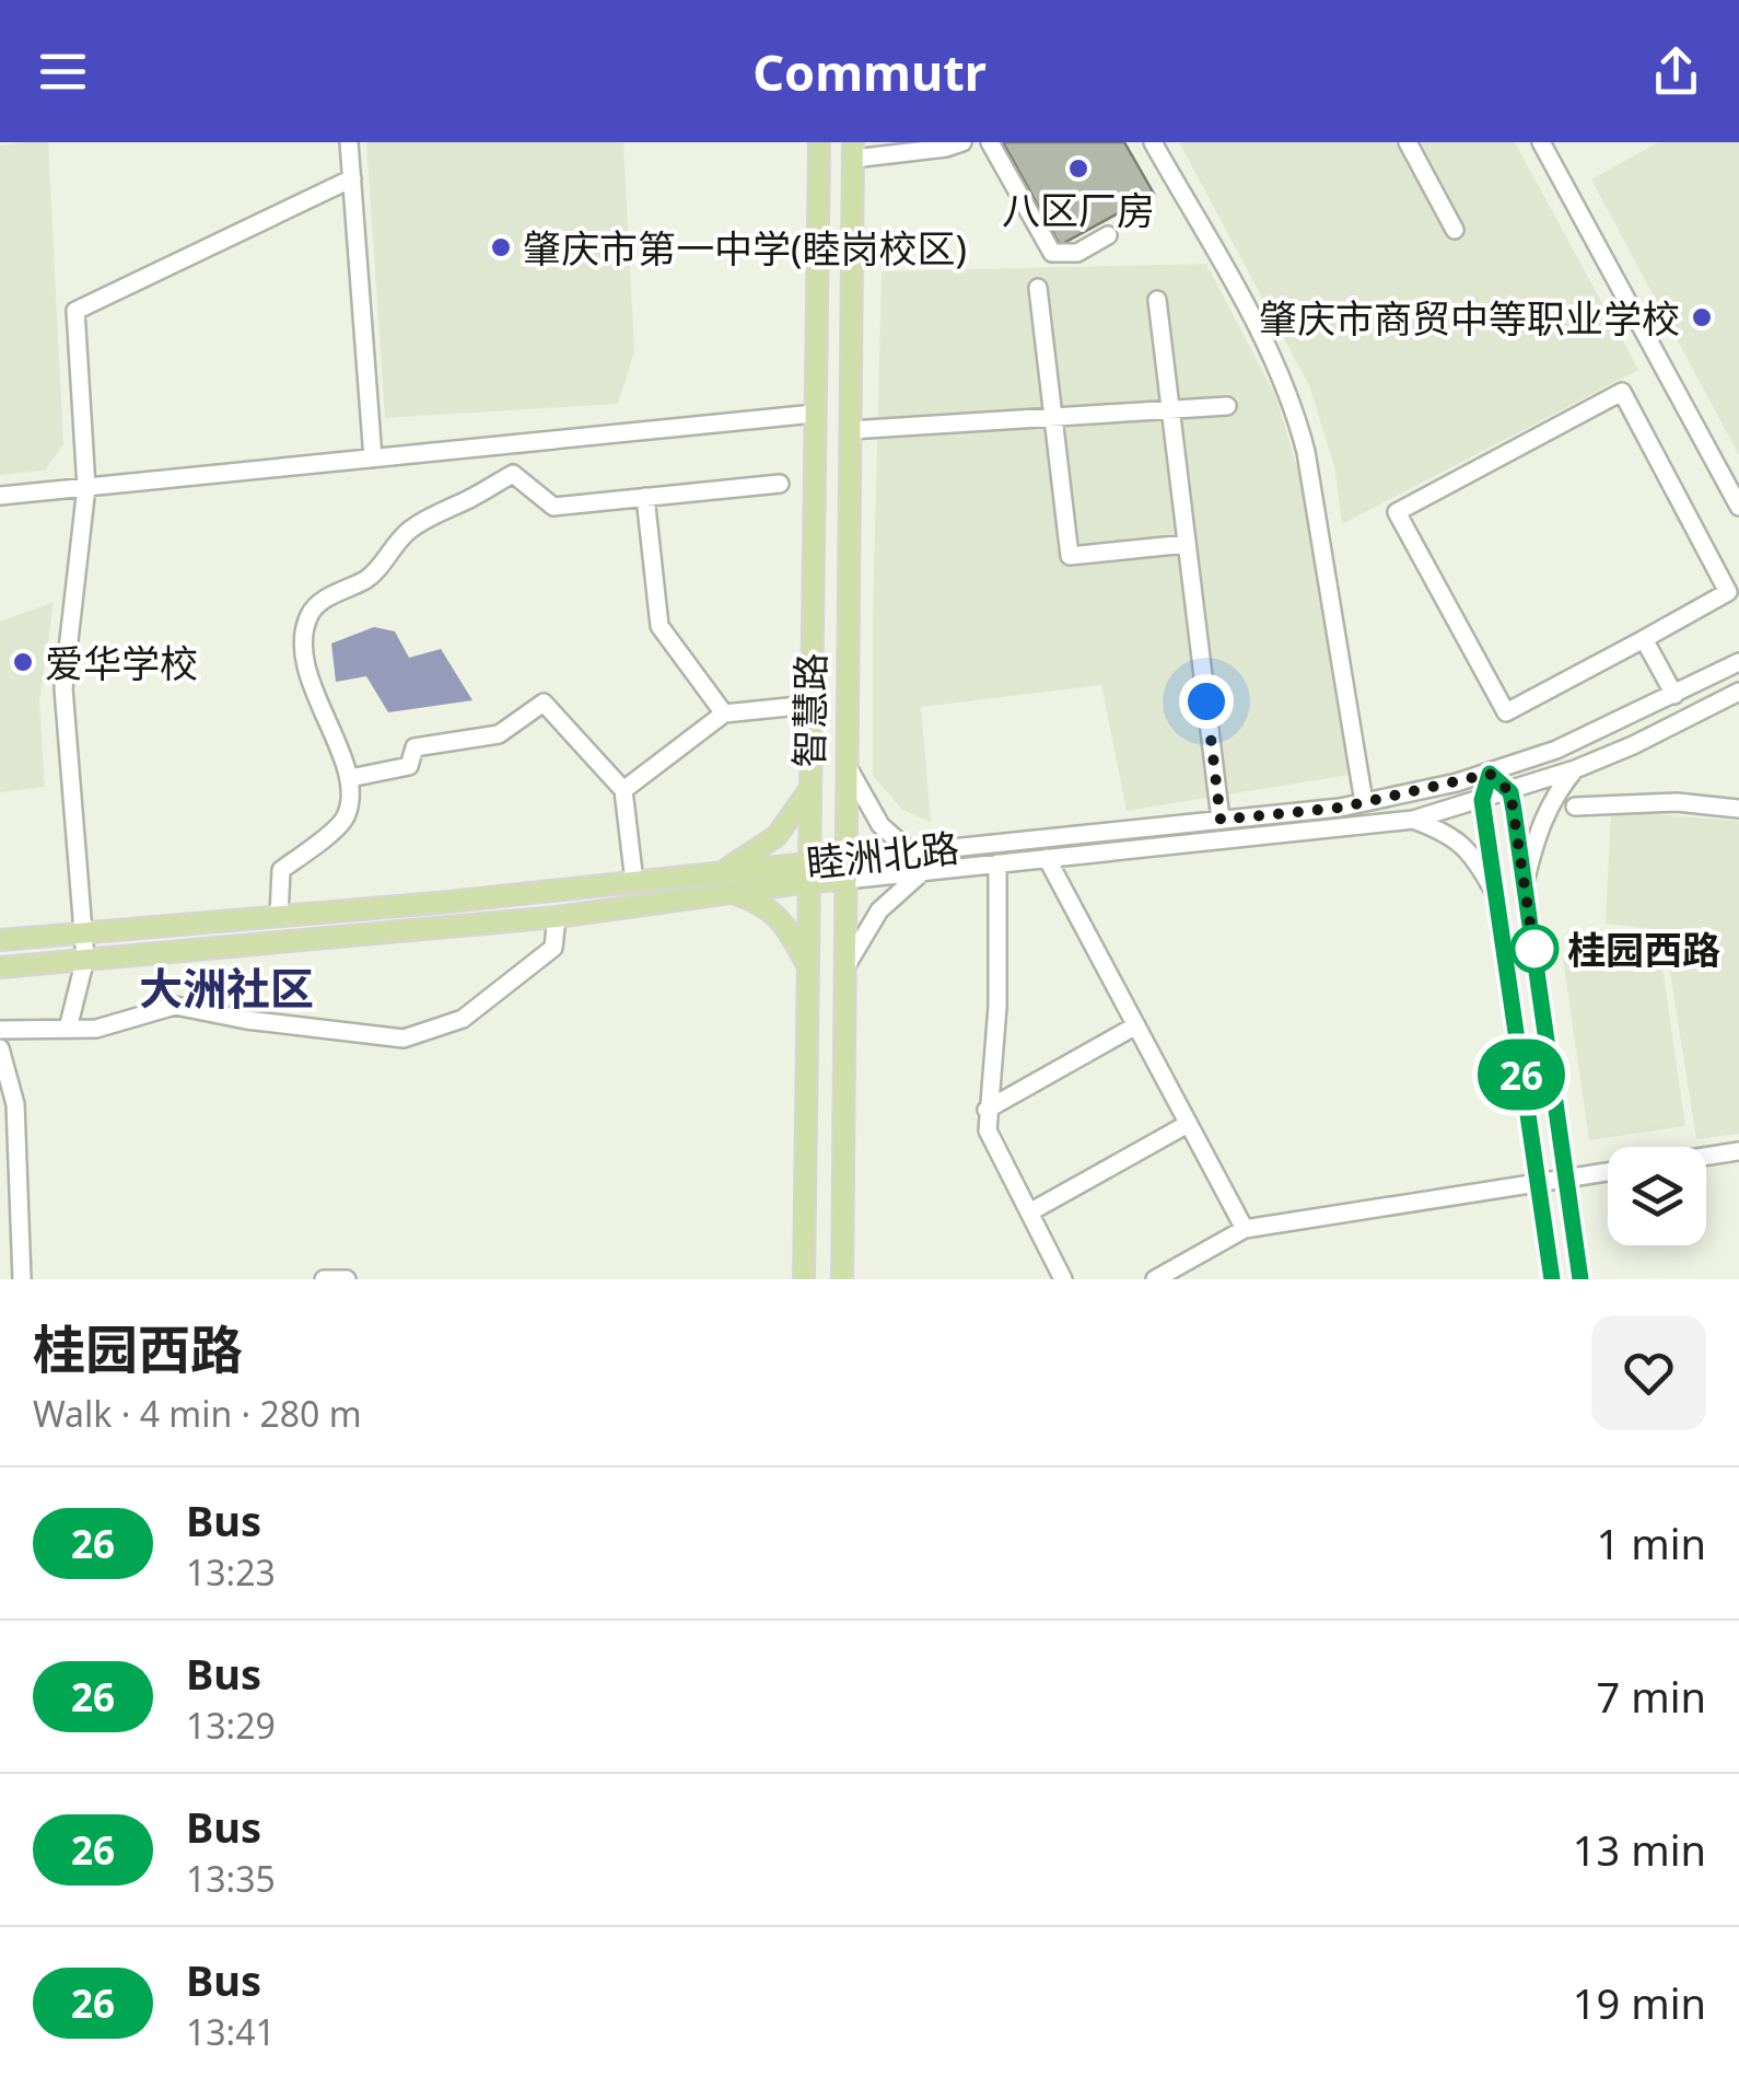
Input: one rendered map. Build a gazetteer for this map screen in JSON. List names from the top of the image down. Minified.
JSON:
{"streets":{"main road":["智慧路","睦洲北路"]},"crossings":[["智慧路","睦洲北路"]],"districts":["大洲社区"],"places":["八区厂房","肇庆市第一中学(睦岗校区)","肇庆市商贸中等职业学校","爱华学校","桂园西路"],"lines":["bus line 26"],"page":{"header":"Commutr","on_map":"26","heading":["桂园西路","Walk · 4 min · 280 m"],"list":[{"mark":"26","name":"Bus","note":"13:23","value":"1 min"},{"mark":"26","name":"Bus","note":"13:29","value":"7 min"},{"mark":"26","name":"Bus","note":"13:35","value":"13 min"},{"mark":"26","name":"Bus","note":"13:41","value":"19 min"}]}}
